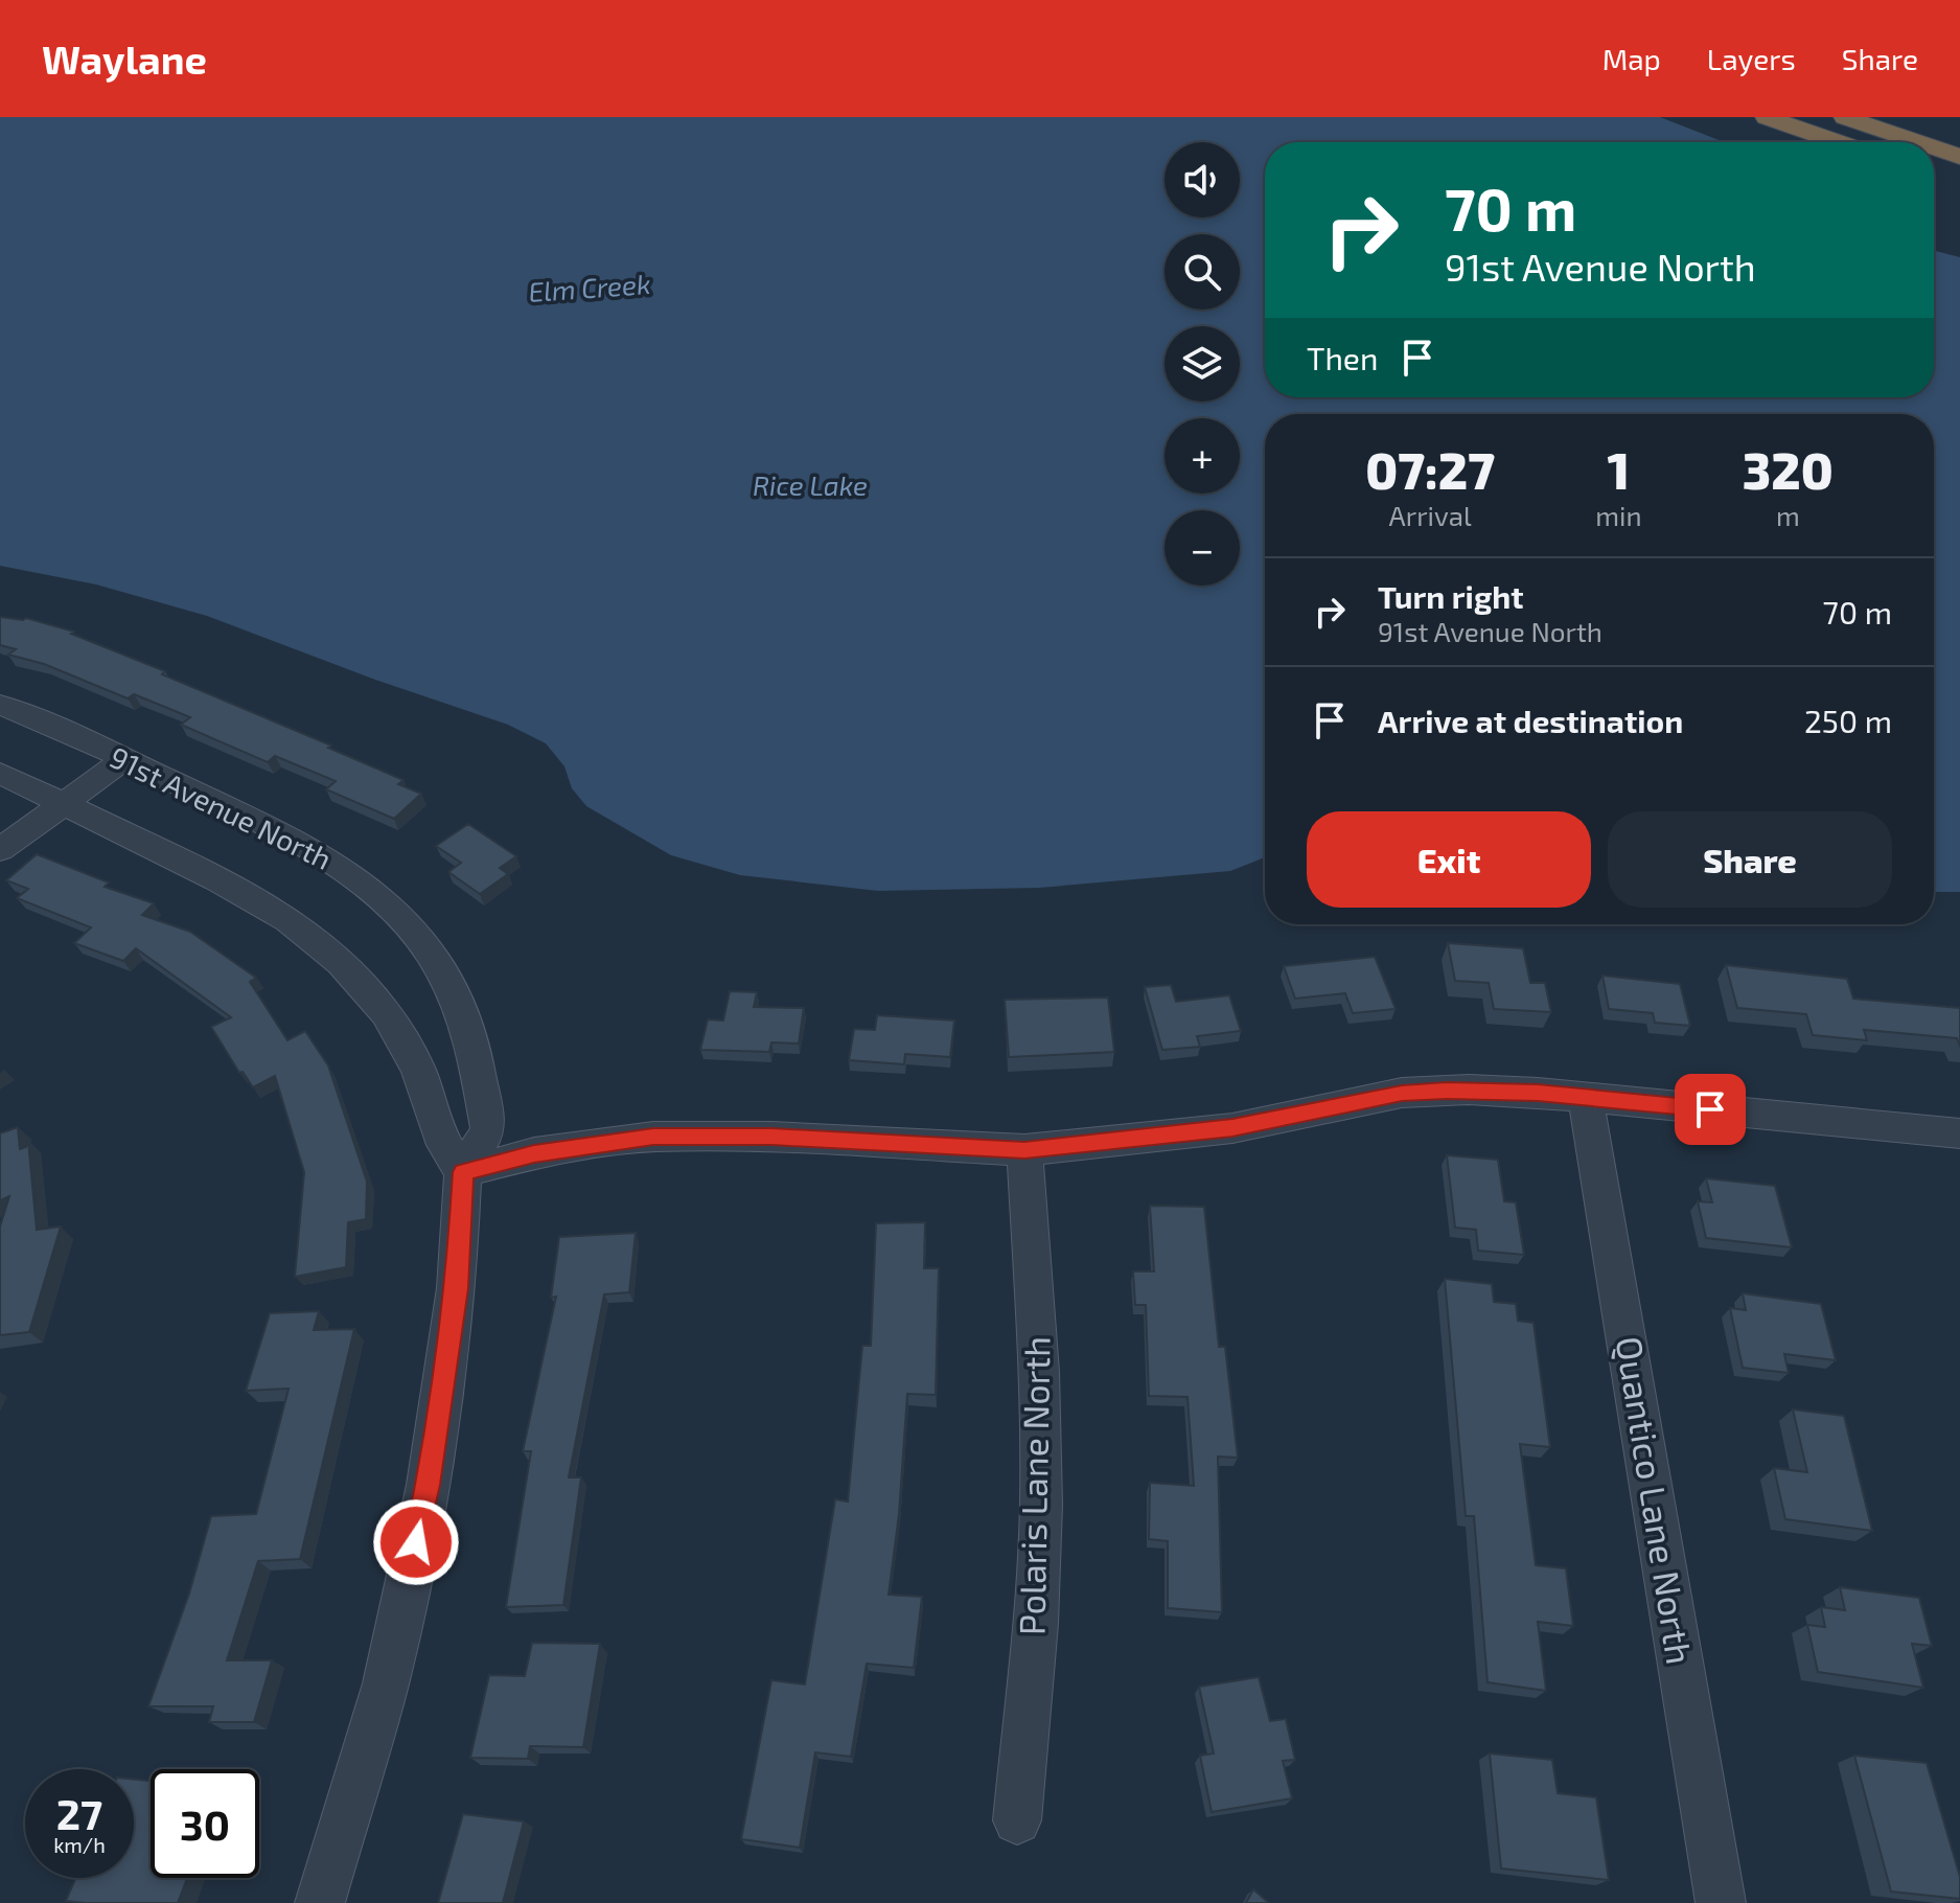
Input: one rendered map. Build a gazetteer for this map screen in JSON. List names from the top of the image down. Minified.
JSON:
{"streets":{"street":["91st Avenue North","Polaris Lane North","Quantico Lane North"]},"water":["Elm Creek","Rice Lake"],"page":{"header":"Waylane","nav":["Map","Layers","Share"],"map_buttons":["+","−"],"turn":["70 m","91st Avenue North"],"then":"Then","eta":["07:27","Arrival","1","min","320","m"],"list":[{"name":"Turn right","note":"91st Avenue North","value":"70 m"},{"name":"Arrive at destination","value":"250 m"}],"buttons":["Exit","Share"],"speed":"27 km/h","limit":"30"}}
